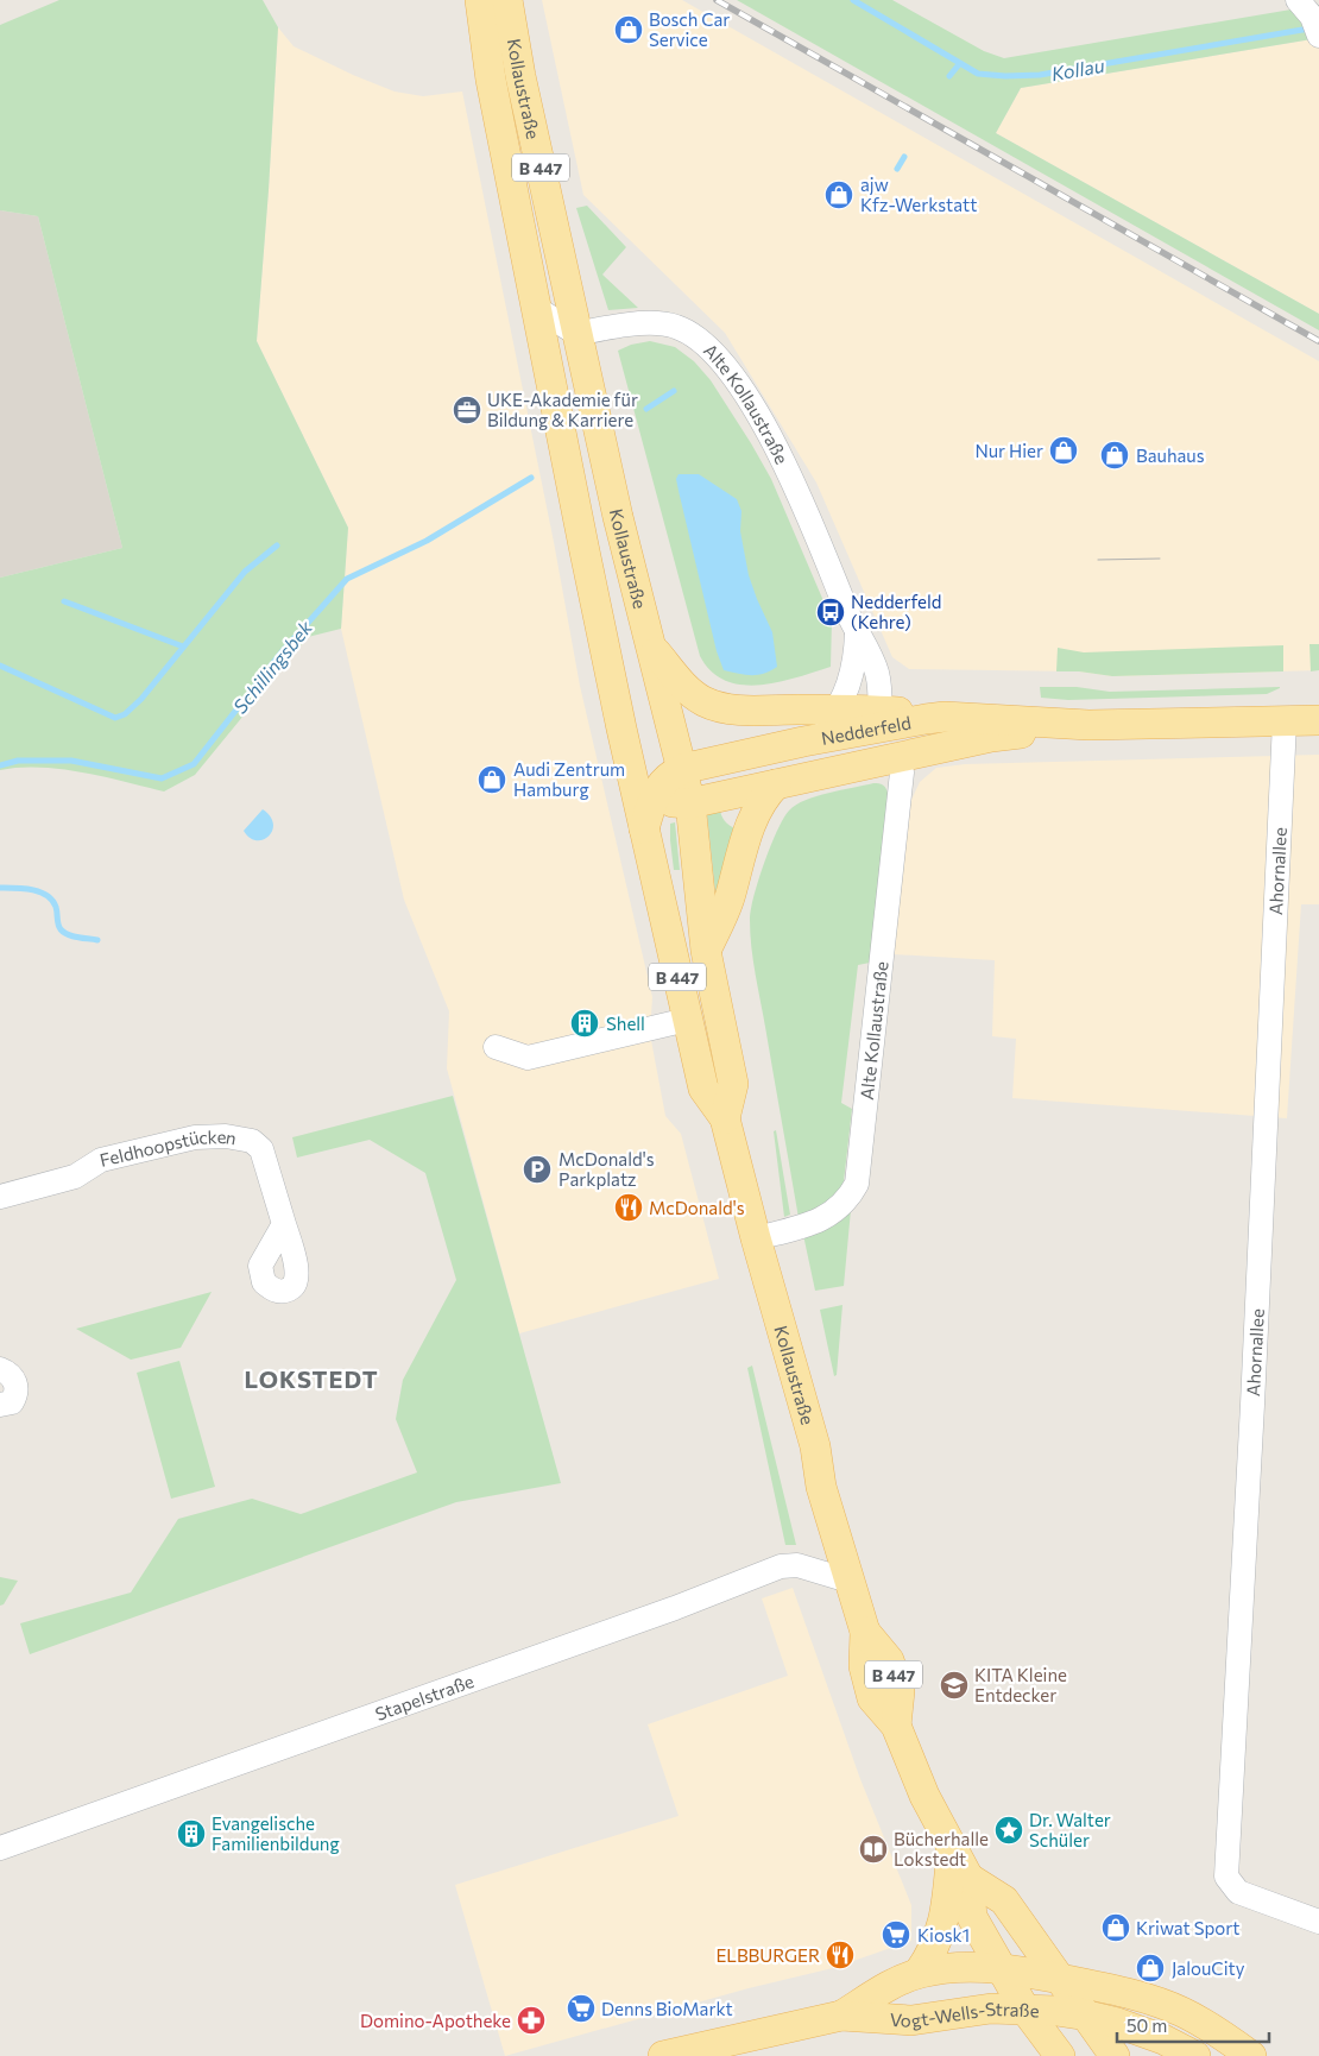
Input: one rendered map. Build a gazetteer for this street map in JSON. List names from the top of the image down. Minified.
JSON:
{"streets":{"main road":["Kollaustraße","B 447","Alte Kollaustraße","Nedderfeld","Vogt-Wells-Straße"],"street":["Ahornallee","Feldhoopstücken","Stapelstraße"]},"crossings":[["Kollaustraße","Alte Kollaustraße"],["Kollaustraße","Nedderfeld"],["Kollaustraße","Stapelstraße"],["Kollaustraße","Vogt-Wells-Straße"],["Alte Kollaustraße","Nedderfeld"],["Nedderfeld","Ahornallee"]],"districts":["LOKSTEDT"],"water":["Kollau","Schillingsbek"],"places":{"shop":["Bosch Car Service","ajw Kfz-Werkstatt","Nur Hier","Bauhaus","Audi Zentrum Hamburg","Kriwat Sport","JalouCity"],"office":["UKE-Akademie für Bildung & Karriere"],"bus stop":["Nedderfeld (Kehre)"],"building":["Shell","Evangelische Familienbildung"],"parking":["McDonald's Parkplatz"],"restaurant":["McDonald's","ELBBURGER"],"school or university":["KITA Kleine Entdecker"],"place":["Dr. Walter Schüler"],"library":["Bücherhalle Lokstedt"],"supermarket":["Kiosk1","Denns BioMarkt"],"pharmacy":["Domino-Apotheke"]},"scale_bar":"50 m"}
